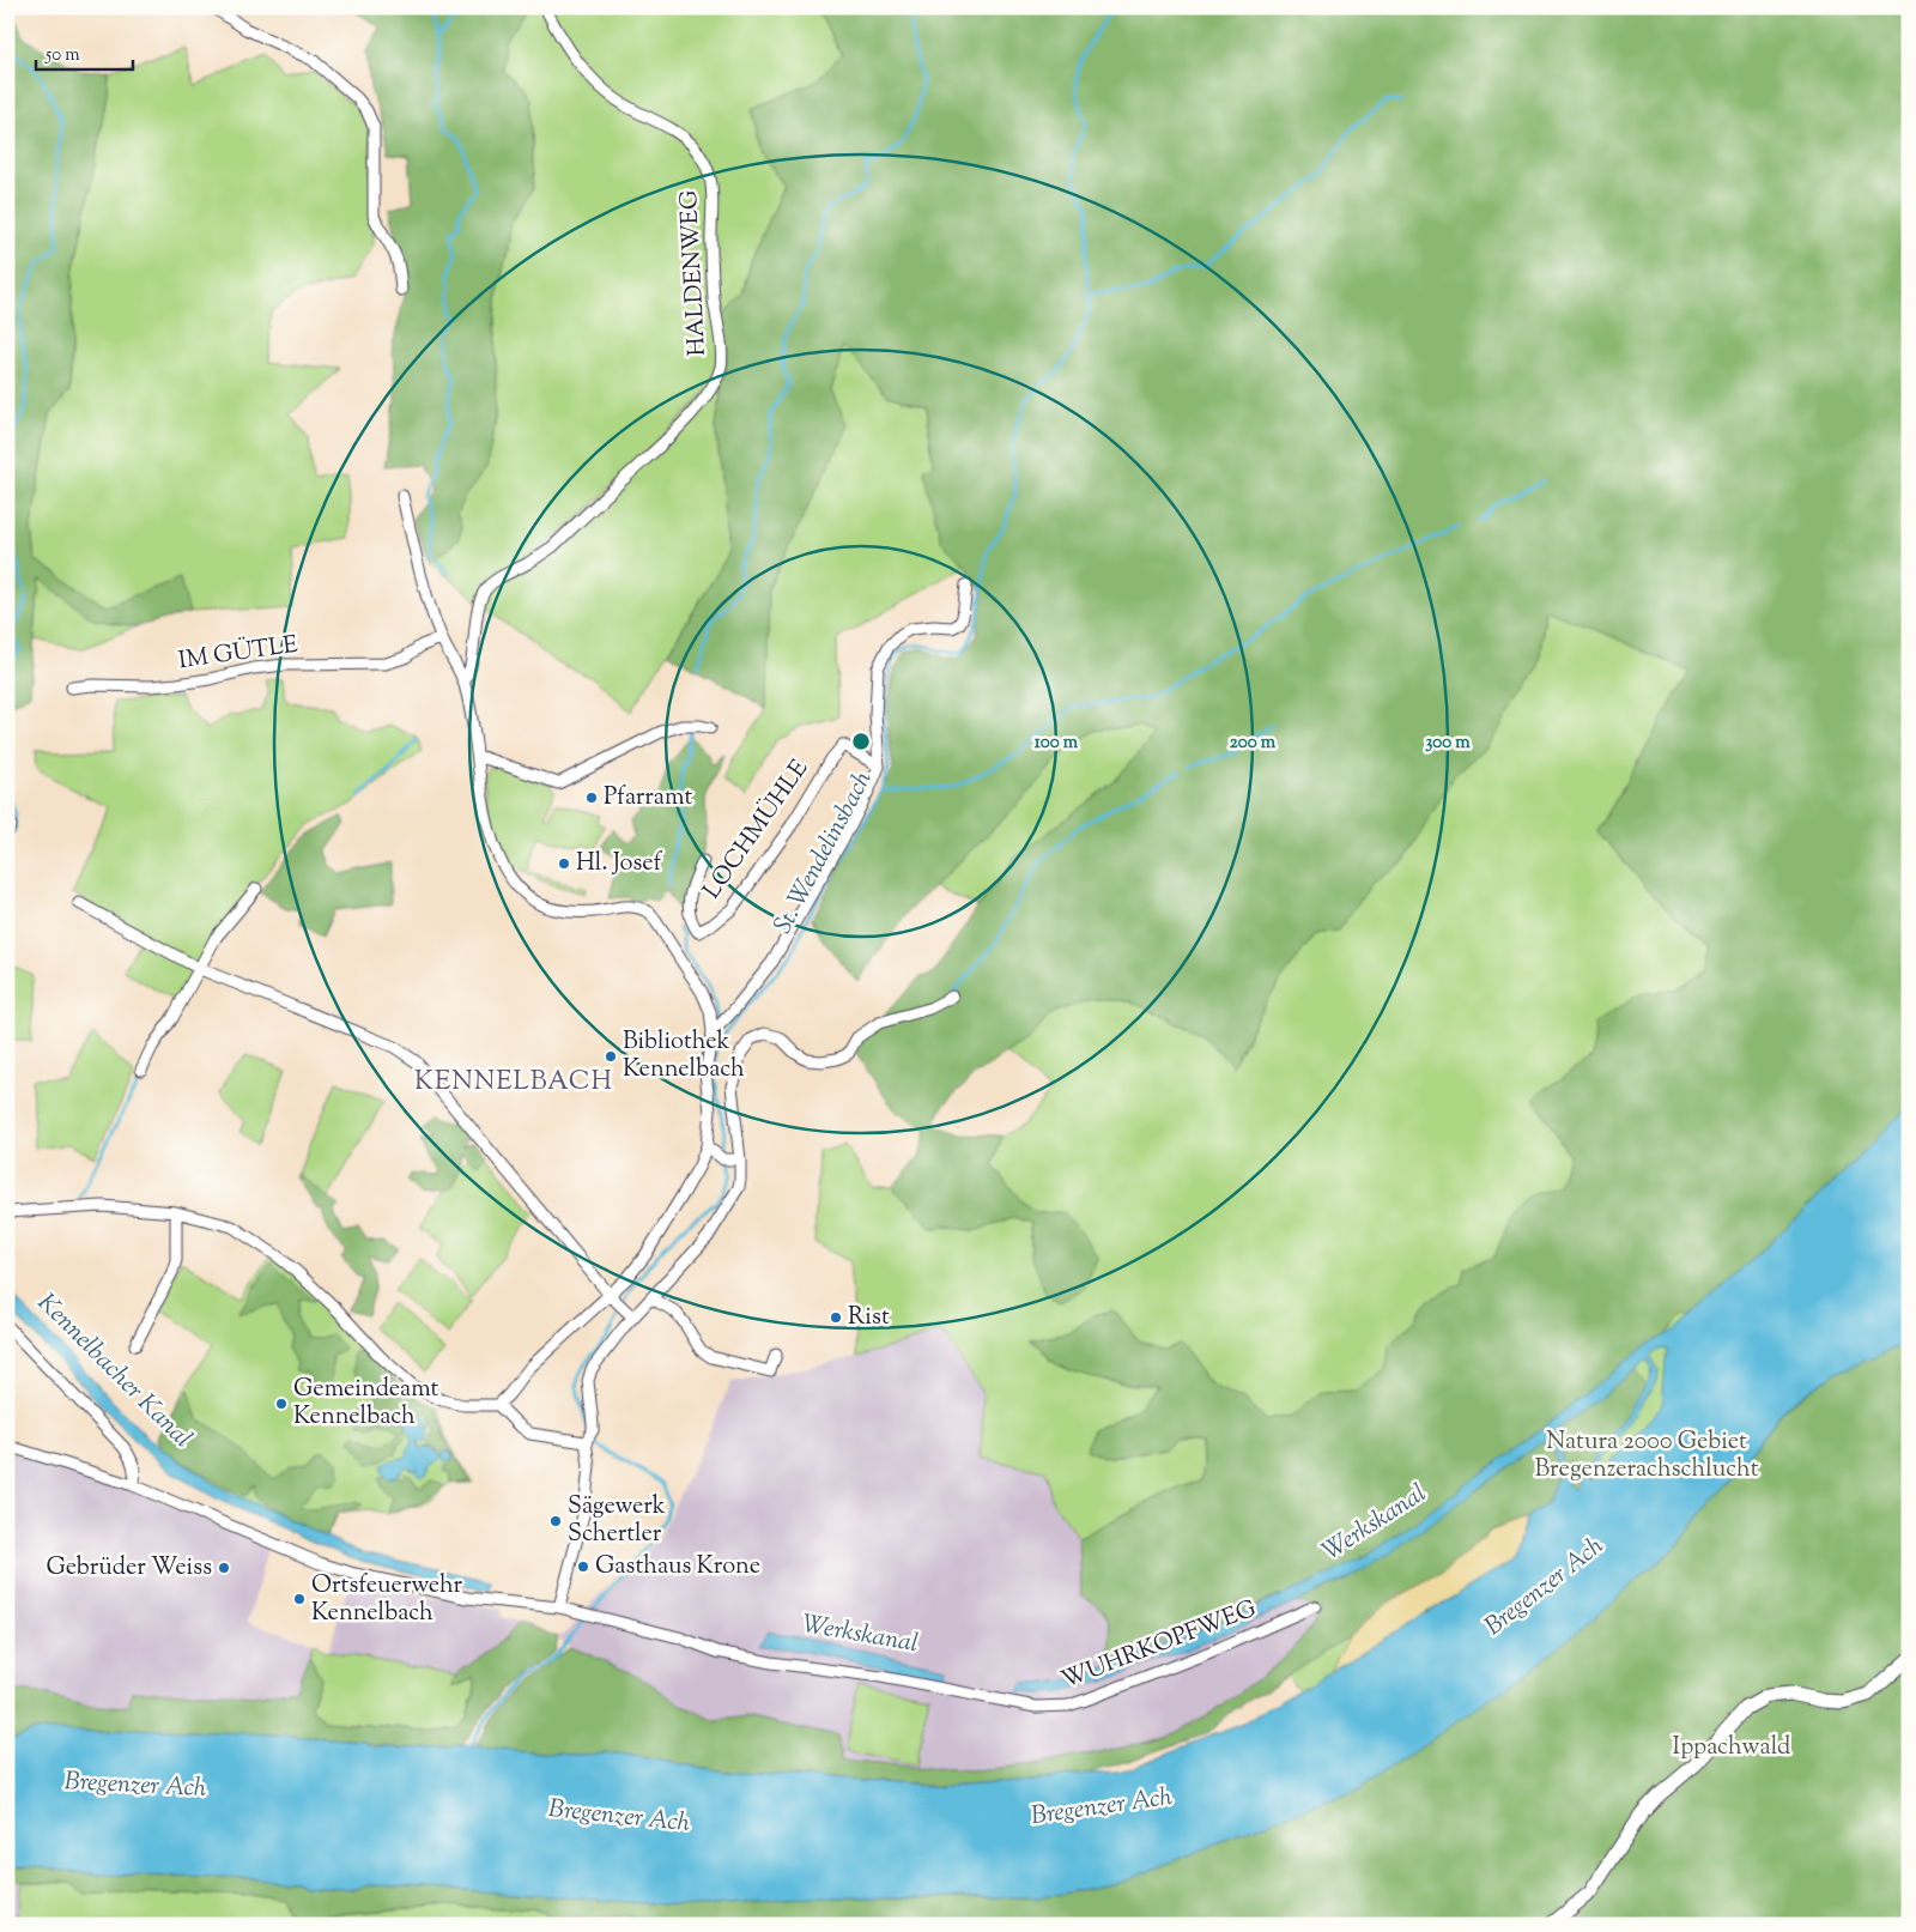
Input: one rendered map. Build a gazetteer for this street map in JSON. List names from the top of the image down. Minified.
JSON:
{"streets":{"street":["HALDENWEG","IM GÜTLE","LOCHMÜHLE","WUHRKOPFWEG"]},"districts":["KENNELBACH"],"water":["St. Wendelinsbach","Kennelbacher Kanal","Werkskanal","Bregenzer Ach"],"parks":["Natura 2000 Gebiet Bregenzerachschlucht","Ippachwald"],"places":["Pfarramt","Hl. Josef","Bibliothek Kennelbach","Rist","Gemeindeamt Kennelbach","Sägewerk Schertler","Gasthaus Krone","Gebrüder Weiss","Ortsfeuerwehr Kennelbach"],"scale_bar":"50 m","rings":["100 m","200 m","300 m"]}
